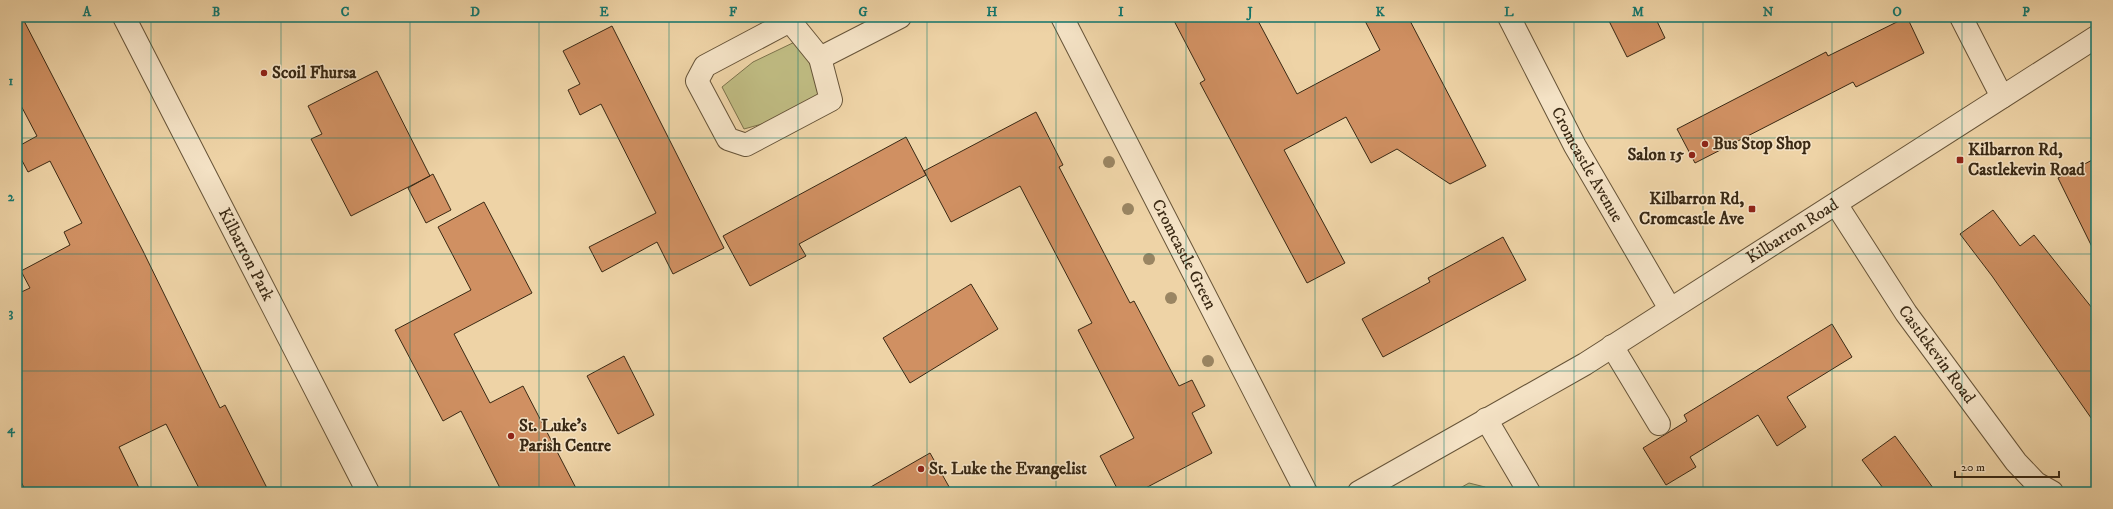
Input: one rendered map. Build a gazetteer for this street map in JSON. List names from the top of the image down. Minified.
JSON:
{"streets":{"street":["Cromcastle Avenue","Kilbarron Road","Kilbarron Park","Cromcastle Green","Castlekevin Road"]},"crossings":[["Cromcastle Avenue","Kilbarron Road"],["Kilbarron Road","Castlekevin Road"]],"places":{"other":["Scoil Fhursa","Bus Stop Shop","Salon 15","St. Luke's Parish Centre","St. Luke the Evangelist"],"transit":["Kilbarron Rd, Castlekevin Road","Kilbarron Rd, Cromcastle Ave"]},"scale_bar":"20 m","grid":{"columns":["A","B","C","D","E","F","G","H","I","J","K","L","M","N","O","P"],"rows":["1","2","3","4"]}}
